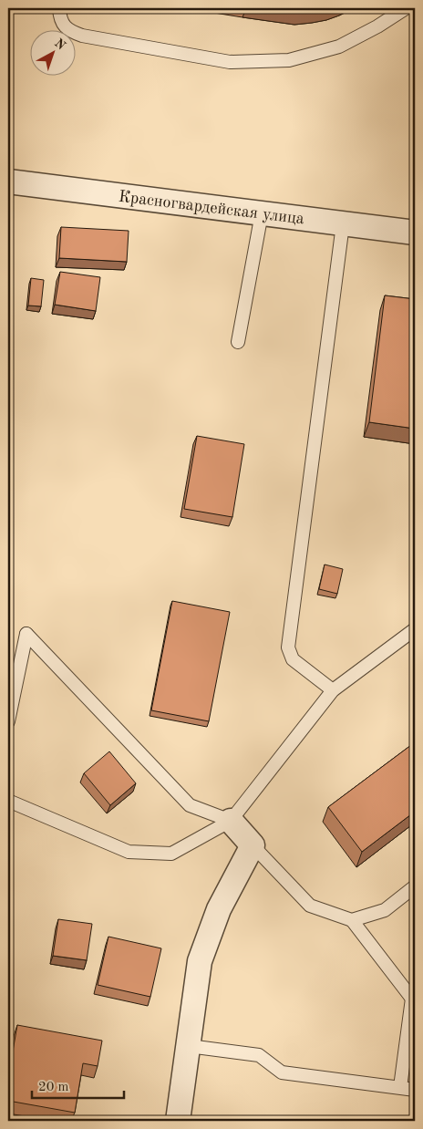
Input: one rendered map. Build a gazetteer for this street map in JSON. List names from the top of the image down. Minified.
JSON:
{"streets":{"street":["Красногвардейская улица"]},"scale_bar":"20 m","north":"top right"}
